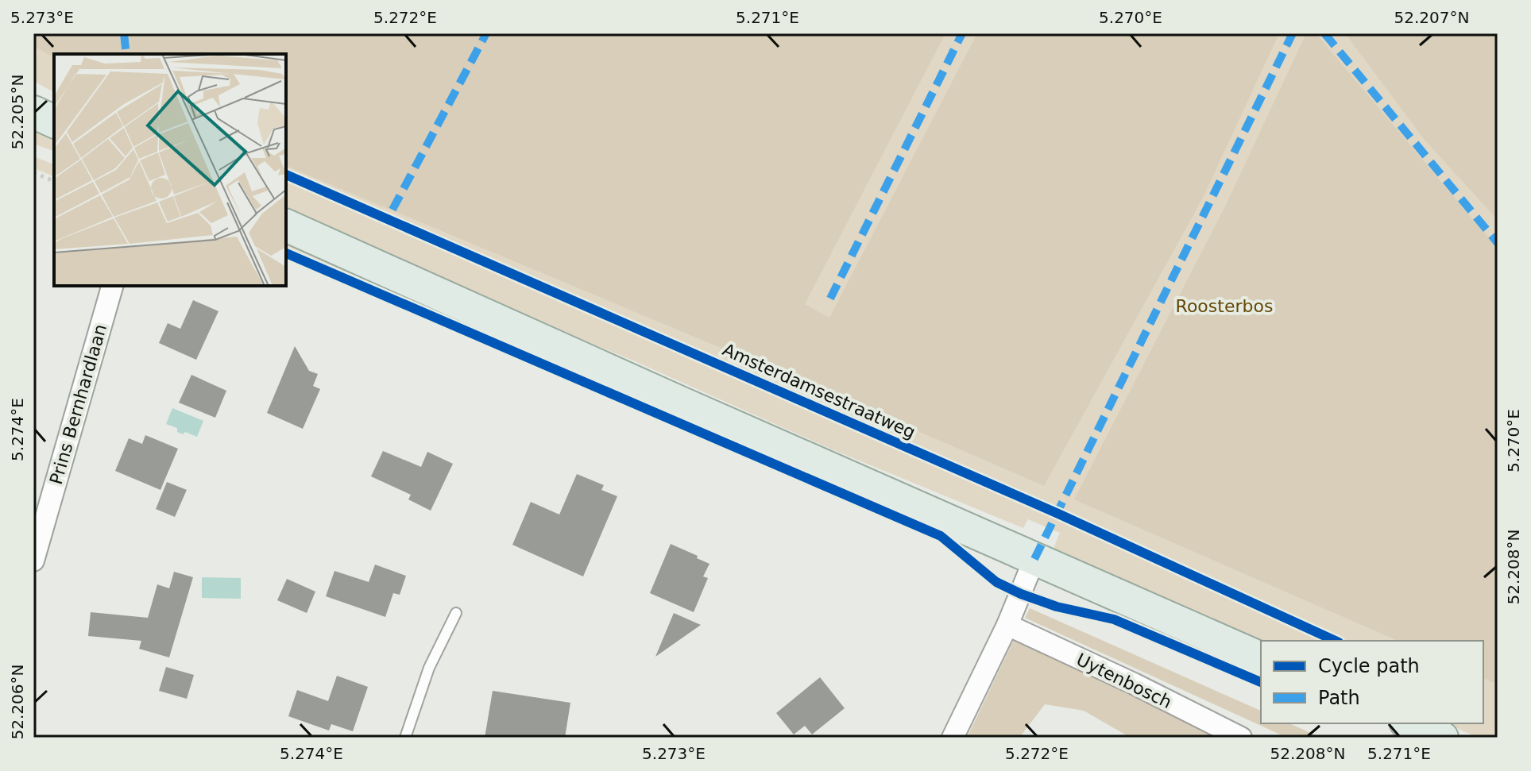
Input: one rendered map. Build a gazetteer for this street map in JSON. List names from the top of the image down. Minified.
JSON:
{"streets":{"street":["Prins Bernhardlaan","Uytenbosch"],"cycle path":["Amsterdamsestraatweg"]},"parks":["Roosterbos"],"legend":["Cycle path","Path"],"coordinates":["5.273°E","5.272°E","5.271°E","5.270°E","52.207°N","52.205°N","5.274°E","52.208°N","52.206°N"]}
